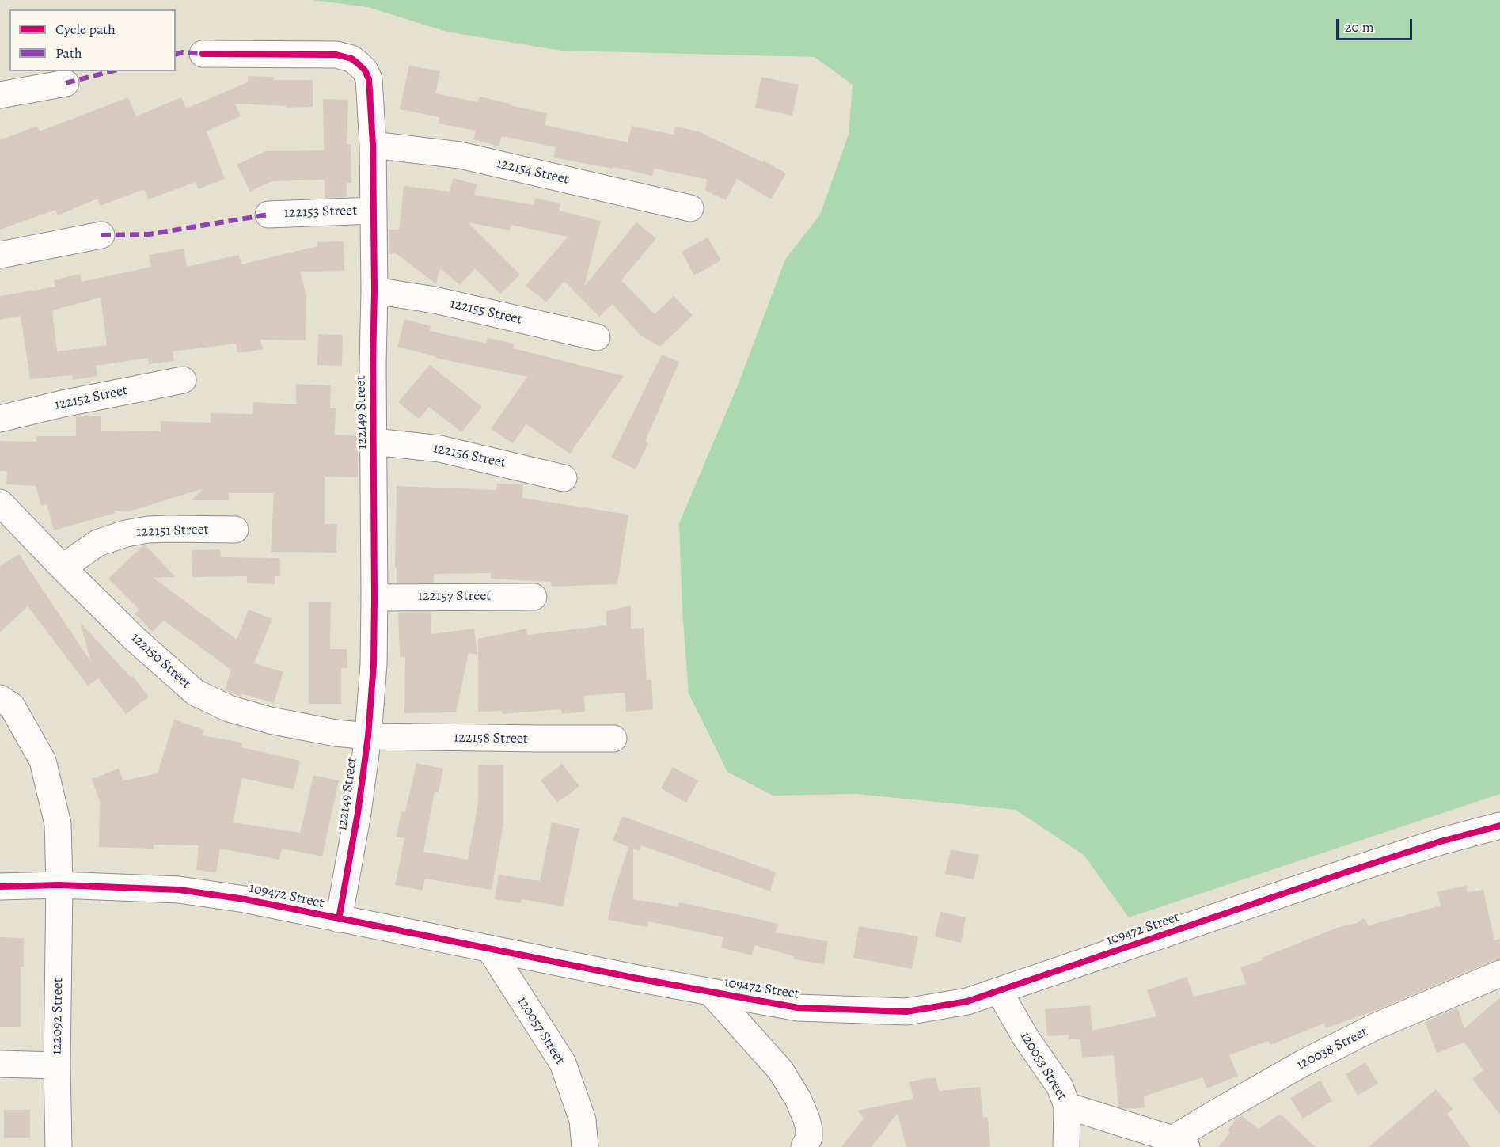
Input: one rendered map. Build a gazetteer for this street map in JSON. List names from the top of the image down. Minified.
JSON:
{"streets":{"street":["122154 Street","122153 Street","122155 Street","122152 Street","122149 Street","122156 Street","122151 Street","122157 Street","122150 Street","122158 Street","109472 Street","122092 Street","120057 Street","120038 Street","120053 Street"]},"crossings":[["122154 Street","122149 Street"],["122153 Street","122149 Street"],["122155 Street","122149 Street"],["122149 Street","122156 Street"],["122149 Street","122157 Street"],["122149 Street","122150 Street"],["122149 Street","122158 Street"],["122149 Street","109472 Street"],["122151 Street","122150 Street"],["122150 Street","122158 Street"],["109472 Street","122092 Street"],["109472 Street","120057 Street"],["109472 Street","120053 Street"]],"legend":["Cycle path","Path"],"scale_bar":"20 m"}
